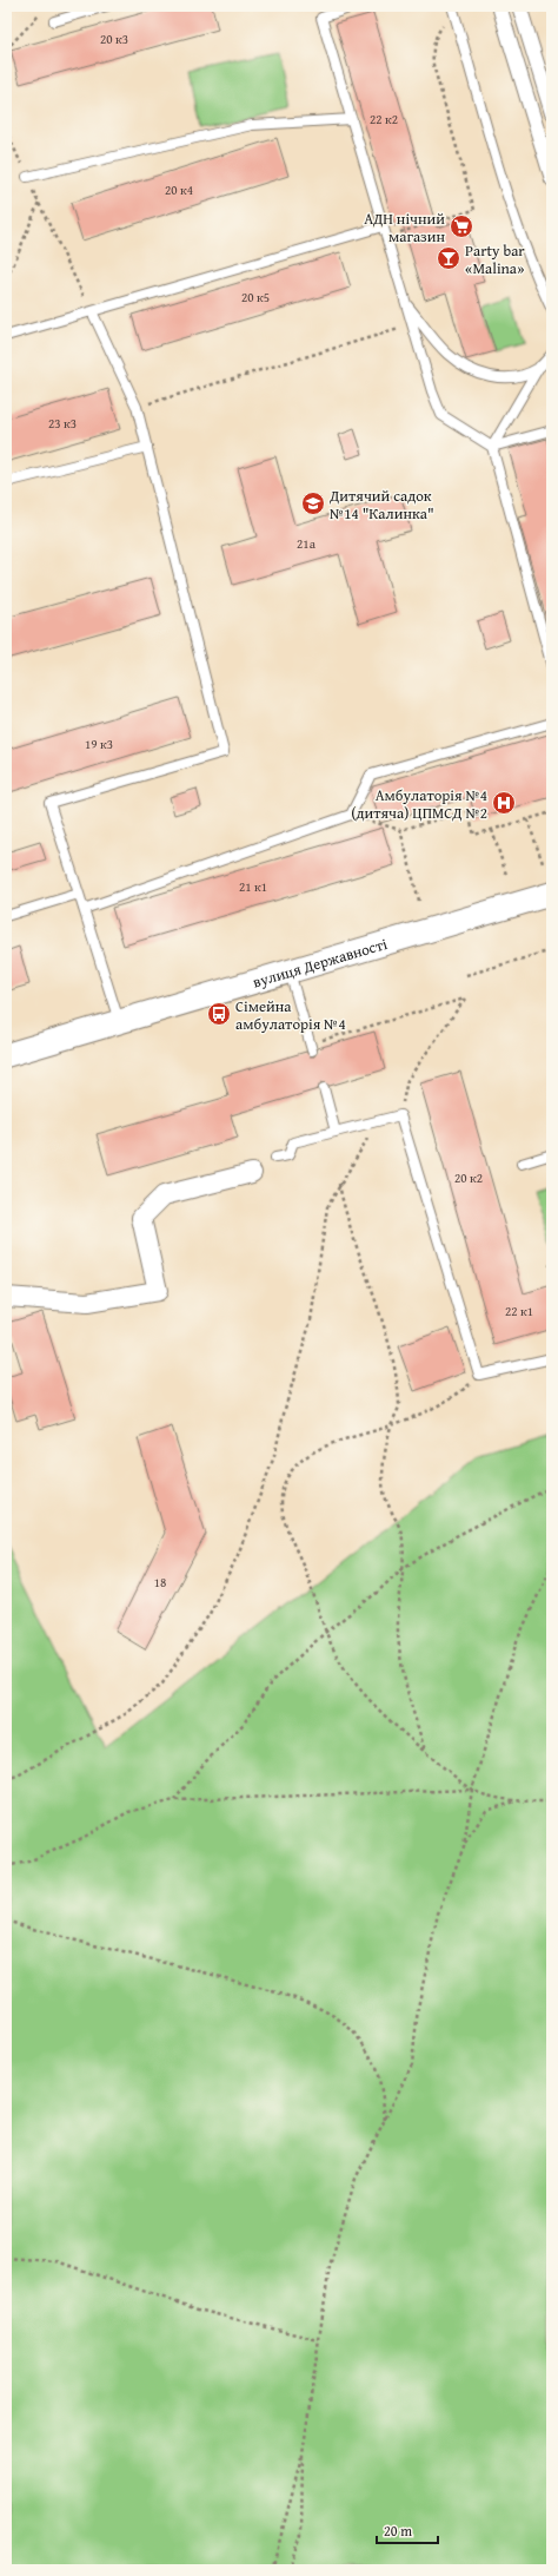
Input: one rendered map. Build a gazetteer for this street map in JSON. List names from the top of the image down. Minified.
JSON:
{"streets":{"street":["вулиця Державності"]},"places":{"supermarket":["АДН нічний магазин"],"bar":["Party bar «Malina»"],"school or university":["Дитячий садок №14 \"Калинка\""],"hospital":["Амбулаторія №4 (дитяча) ЦПМСД №2"],"bus stop":["Сімейна амбулаторія №4"]},"house_numbers":["20 к3","22 к2","20 к4","20 к5","23 к3","21а","19 к3","21 к1","20 к2","22 к1","18"],"scale_bar":"20 m"}
